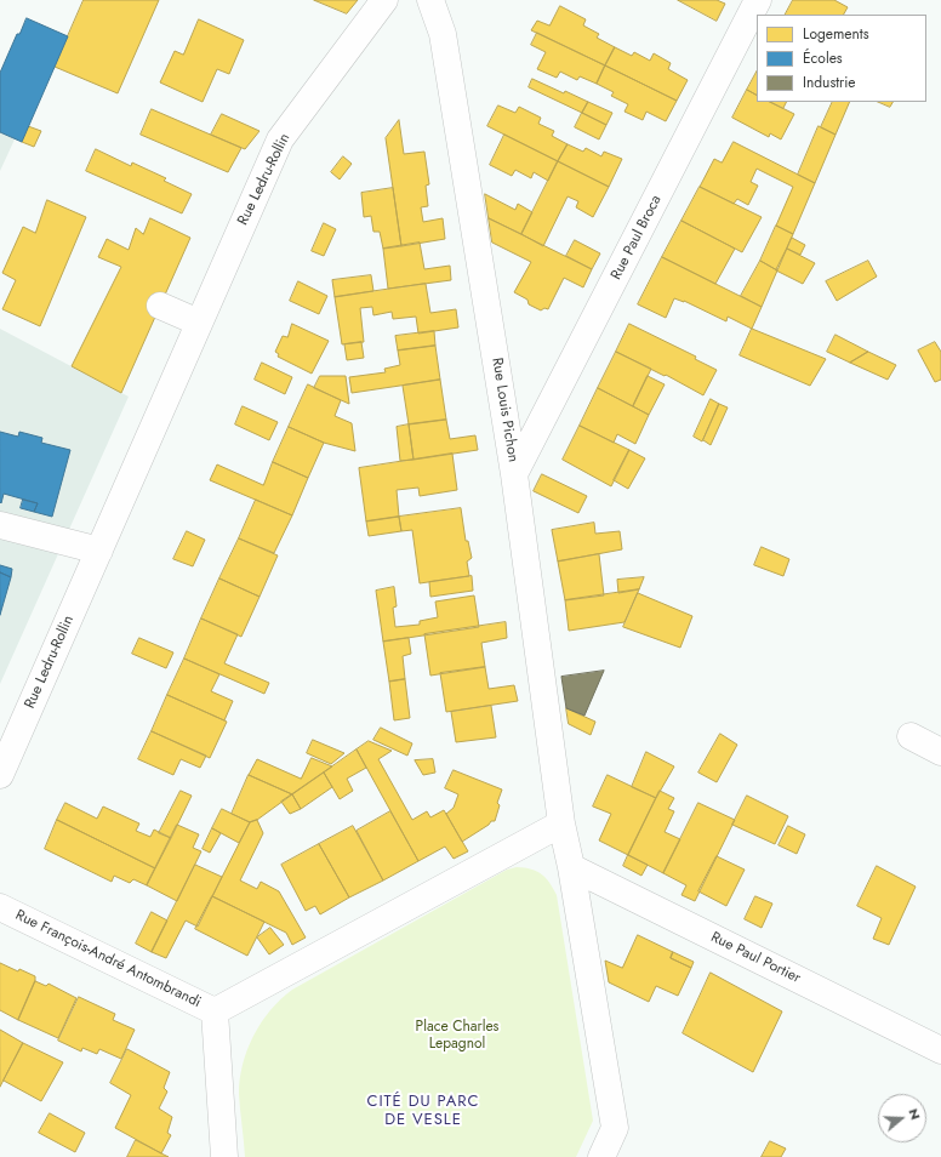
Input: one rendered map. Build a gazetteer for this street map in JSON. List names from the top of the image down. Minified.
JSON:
{"streets":{"street":["Rue Ledru-Rollin","Rue Paul Broca","Rue Louis Pichon","Rue Paul Portier","Rue François-André Antombrandi"]},"crossings":[["Rue Paul Broca","Rue Louis Pichon"]],"districts":["CITÉ DU PARC DE VESLE"],"parks":["Place Charles Lepagnol"],"legend":["Logements","Écoles","Industrie"],"north":"right"}
